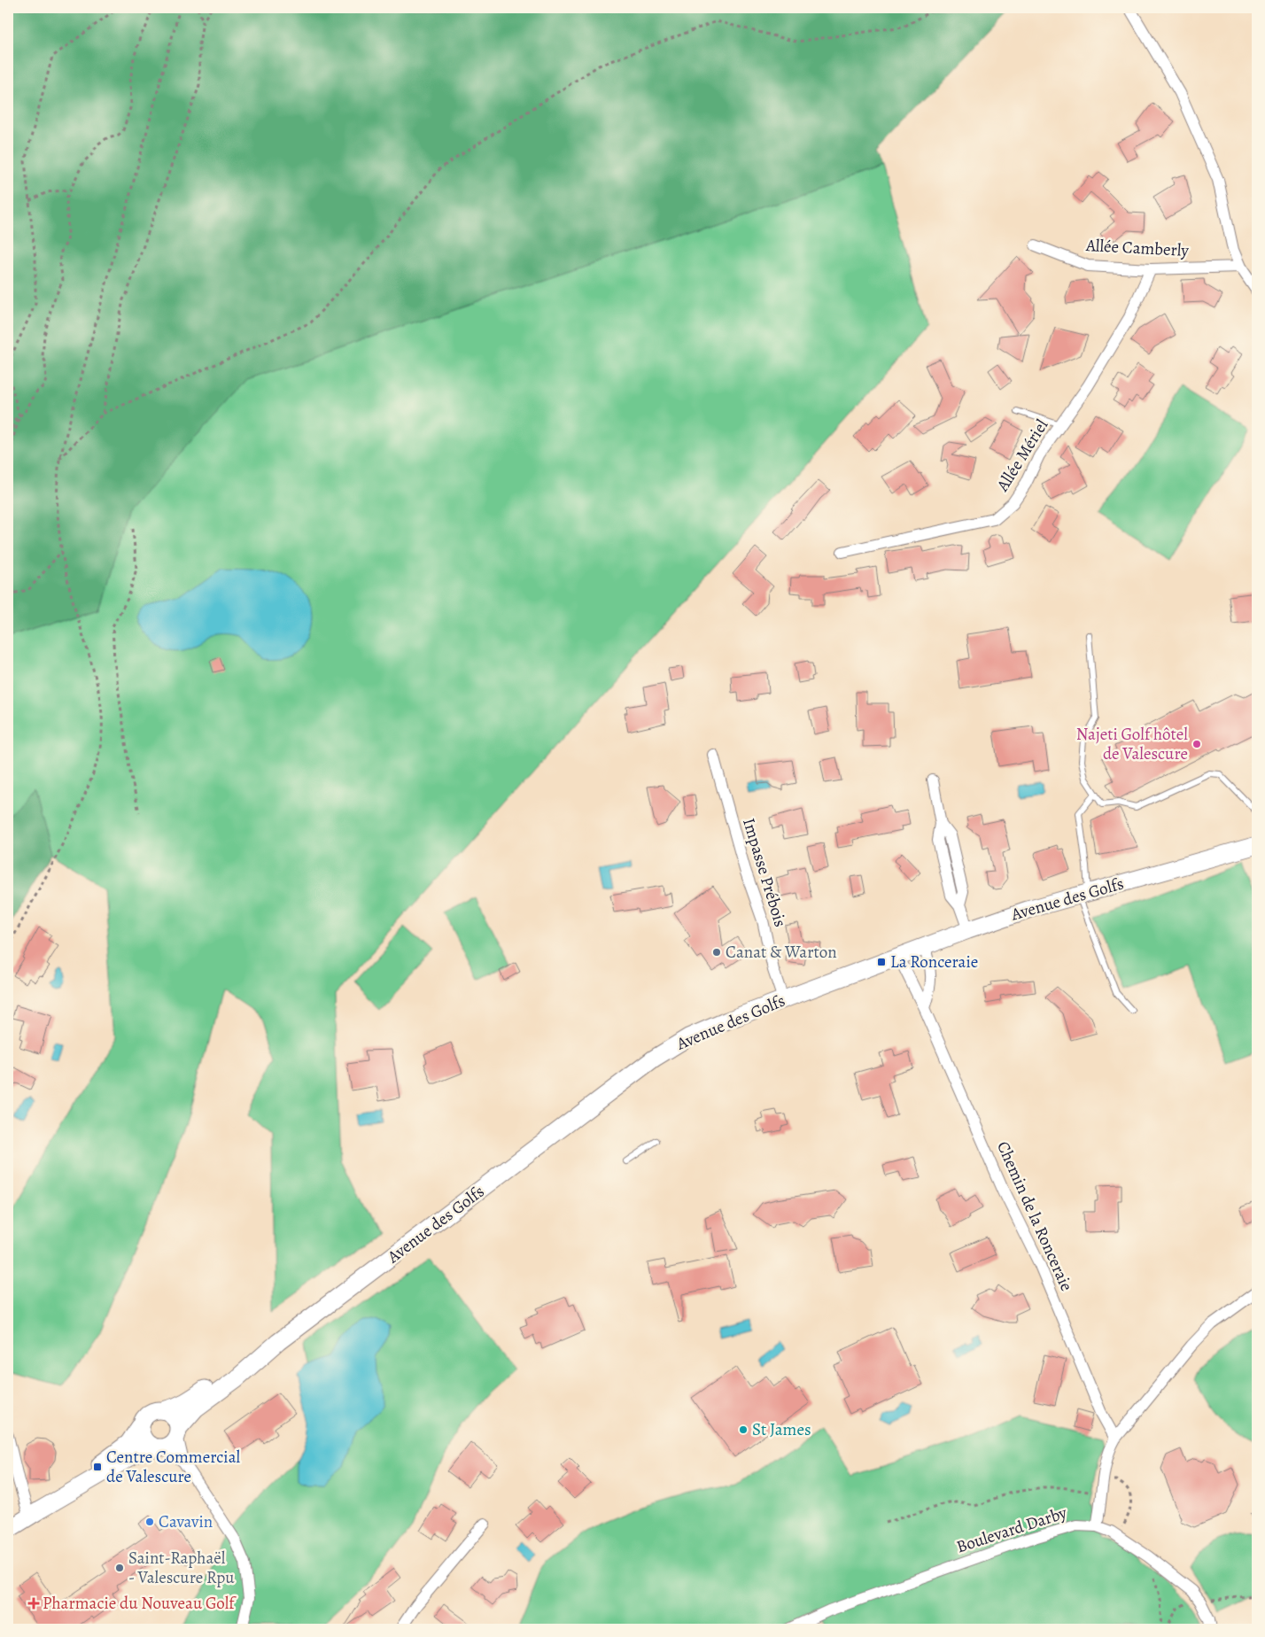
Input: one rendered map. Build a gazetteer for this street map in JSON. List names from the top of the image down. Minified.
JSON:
{"streets":{"main road":["Avenue des Golfs"],"street":["Allée Camberly","Allée Mériel","Impasse Prébois","Chemin de la Ronceraie","Boulevard Darby"]},"crossings":[["Allée Camberly","Allée Mériel"],["Impasse Prébois","Avenue des Golfs"],["Avenue des Golfs","Chemin de la Ronceraie"]],"places":{"other":["Najeti Golf hôtel de Valescure","Canat & Warton","St James","Cavavin","Saint-Raphaël - Valescure Rpu"],"transit":["La Ronceraie","Centre Commercial de Valescure"],"health":["Pharmacie du Nouveau Golf"]}}
